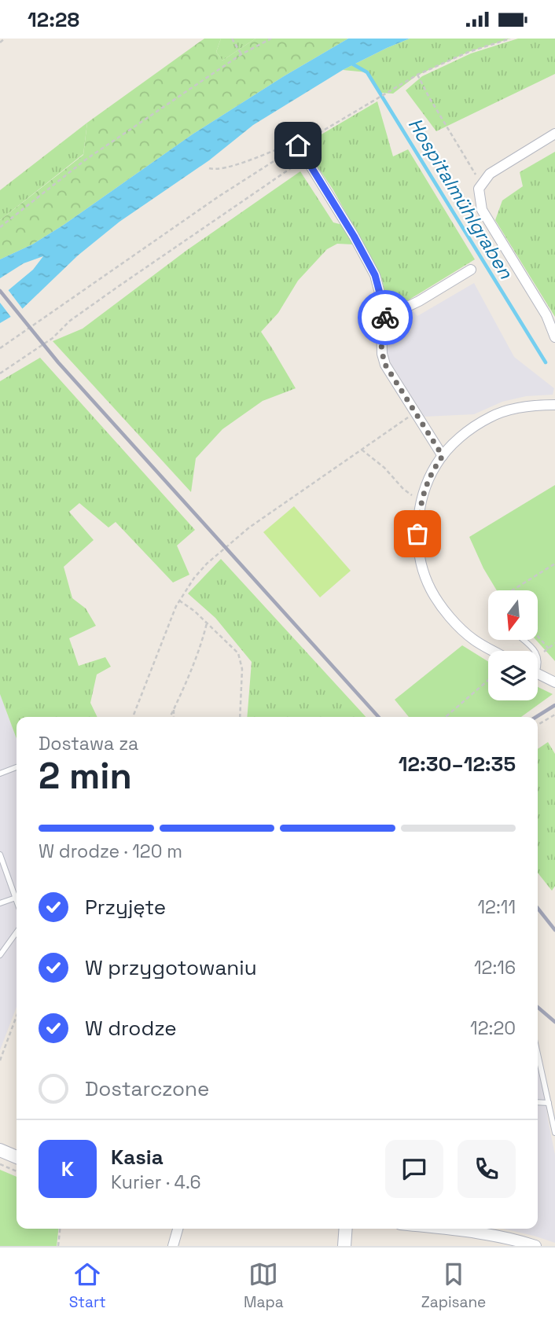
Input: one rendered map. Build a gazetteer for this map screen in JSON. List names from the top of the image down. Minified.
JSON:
{"water":["Hospitalmühlgraben"],"north":"bottom","page":{"status":"12:28","heading":["2 min","Dostawa za","12:30–12:35"],"panel":["Kasia","Kurier · 4.6"],"bar":"W drodze · 120 m","list":[["Przyjęte","12:11"],["W przygotowaniu","12:16"],["W drodze","12:20"],"Dostarczone"],"round":"K","tabs":["Start","Mapa","Zapisane"]}}
